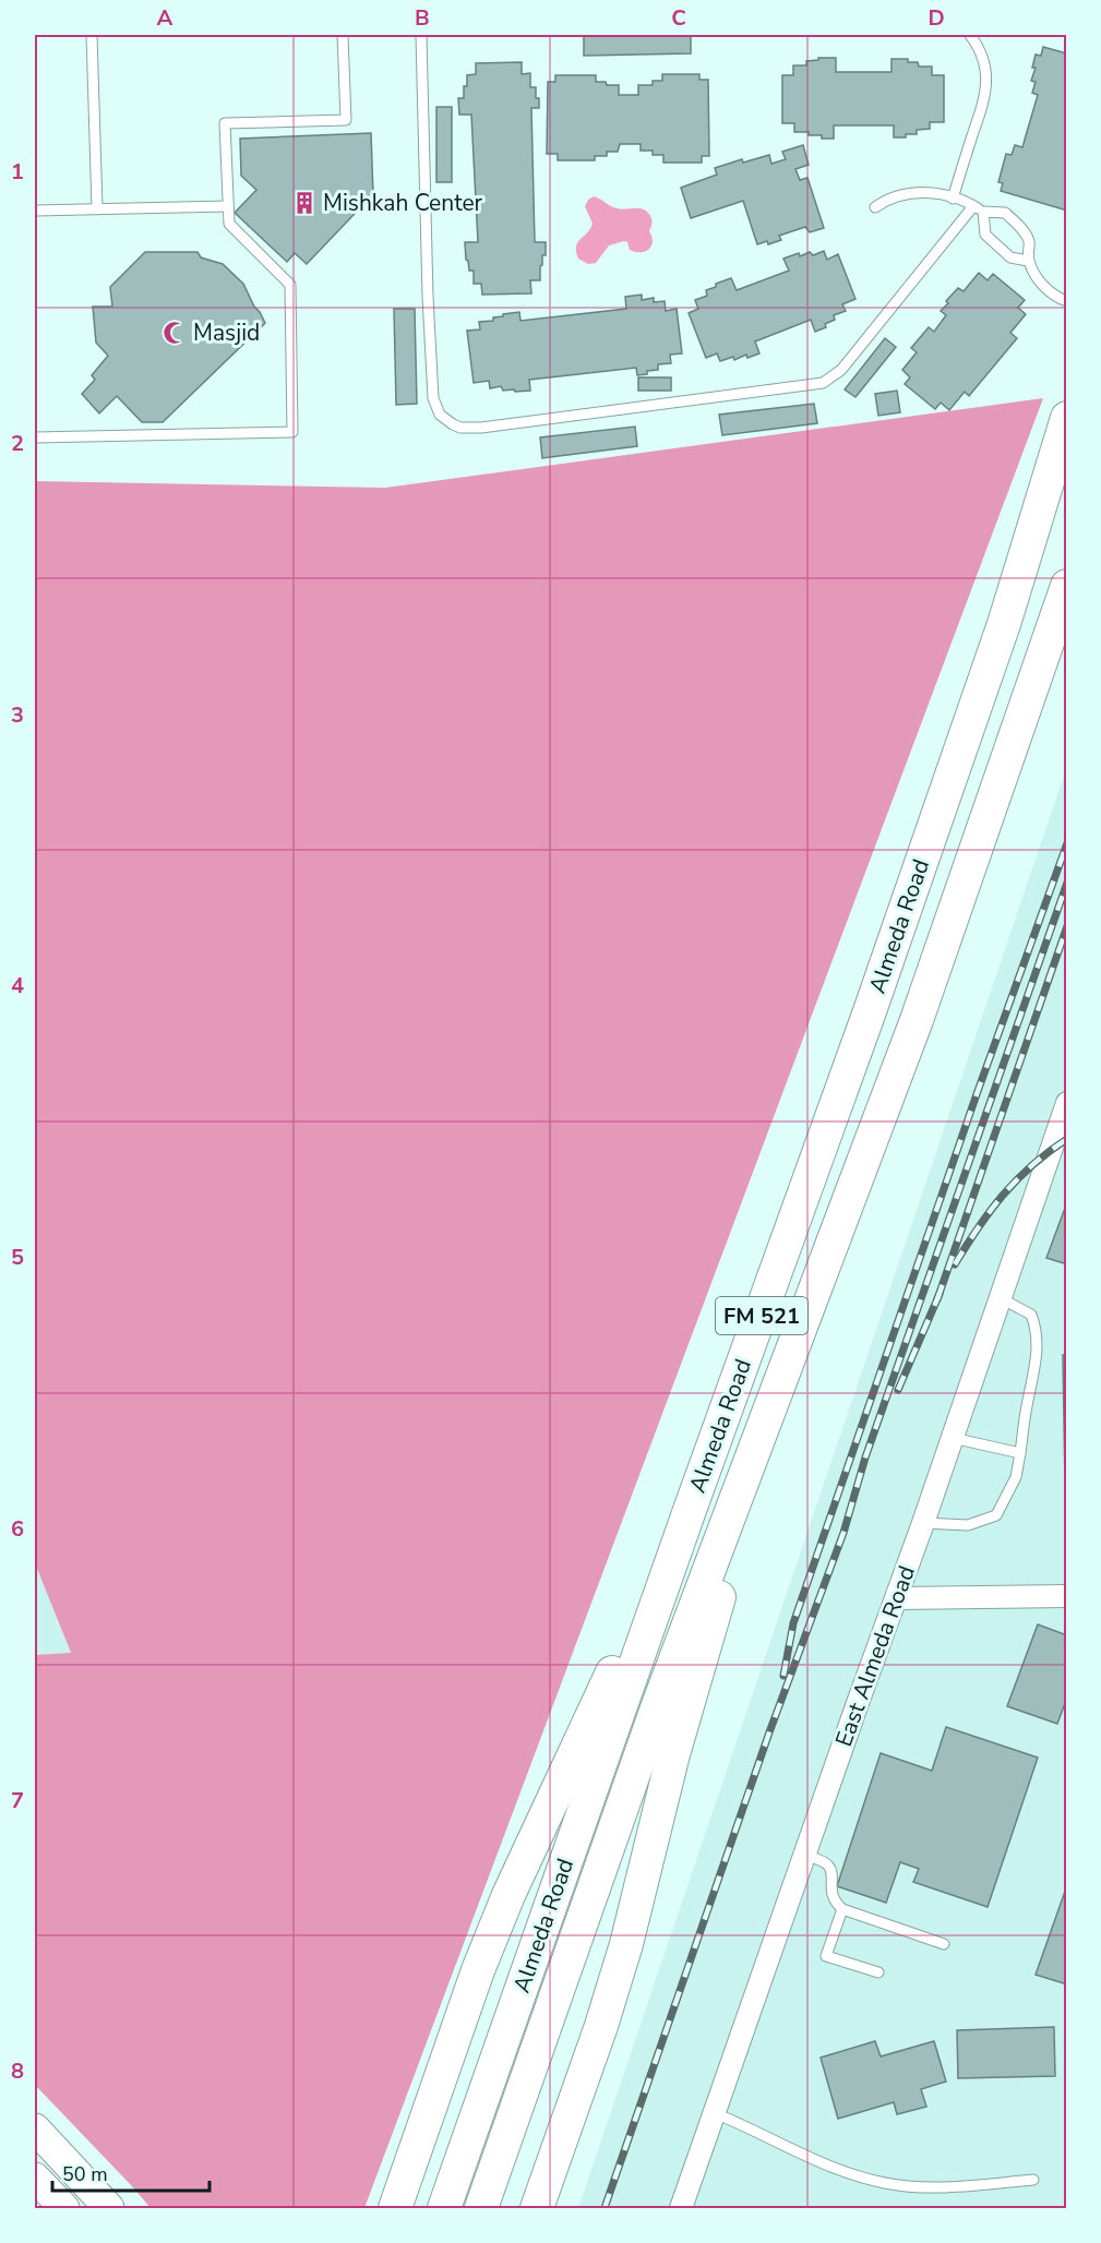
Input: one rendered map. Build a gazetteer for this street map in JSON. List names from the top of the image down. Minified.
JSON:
{"streets":{"main road":["Almeda Road","FM 521"],"street":["East Almeda Road"]},"places":{"building":["Mishkah Center"],"mosque":["Masjid"]},"scale_bar":"50 m","grid":{"columns":["A","B","C","D"],"rows":["1","2","3","4","5","6","7","8"]}}
